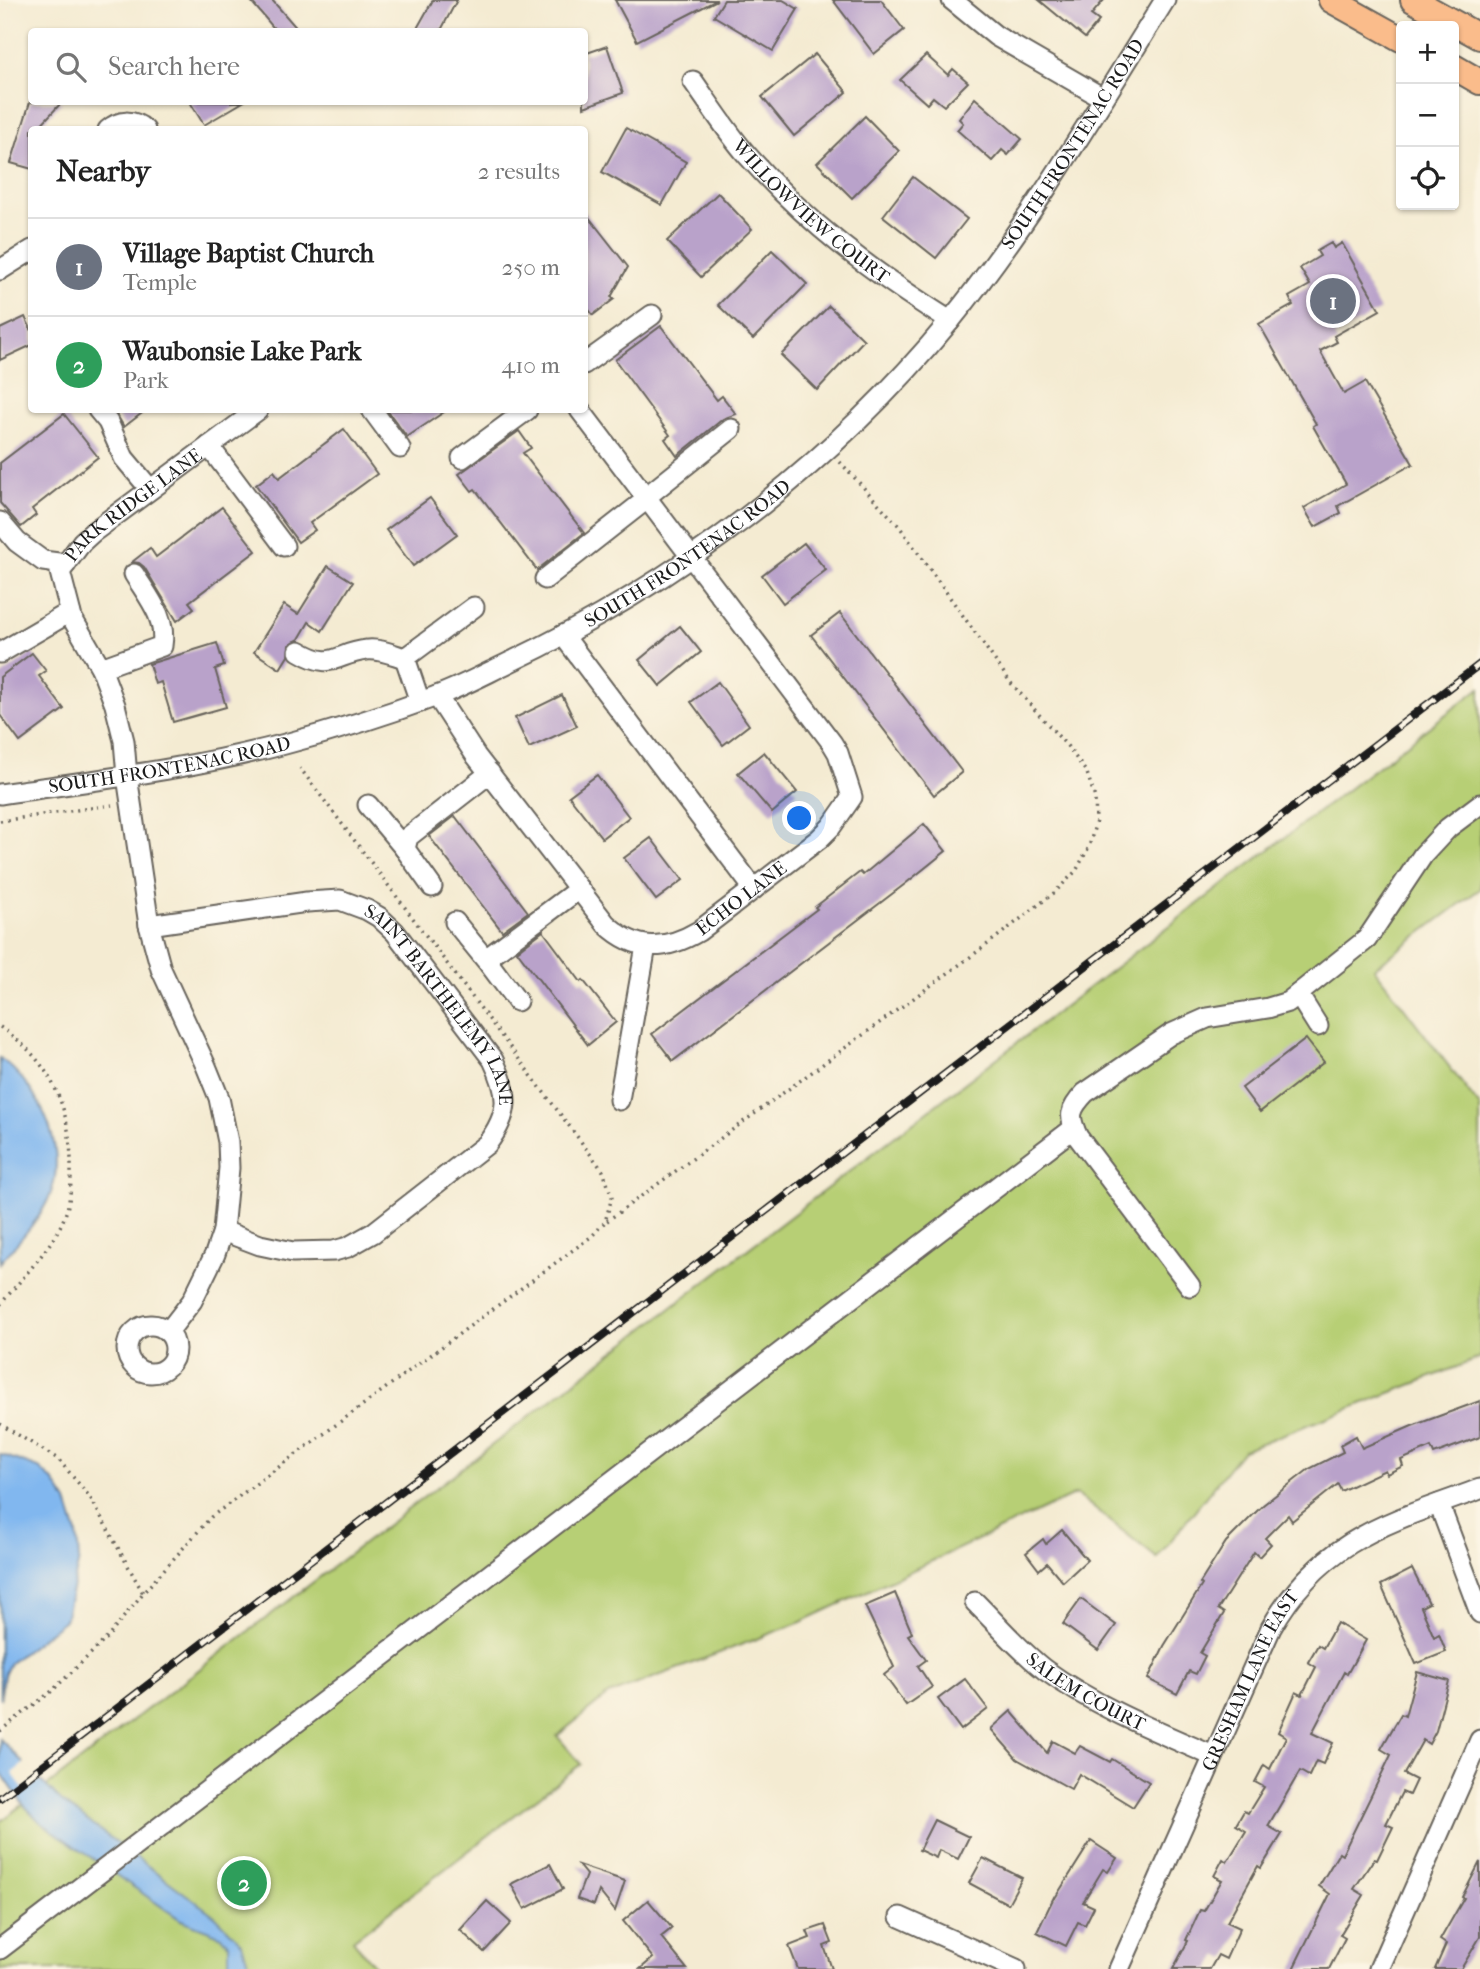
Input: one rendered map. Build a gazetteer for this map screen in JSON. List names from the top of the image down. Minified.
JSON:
{"streets":{"street":["SOUTH FRONTENAC ROAD","WILLOWVIEW COURT","PARK RIDGE LANE","ECHO LANE","SAINT BARTHELEMY LANE","GRESHAM LANE EAST","SALEM COURT"]},"crossings":[["SOUTH FRONTENAC ROAD","WILLOWVIEW COURT"],["SOUTH FRONTENAC ROAD","PARK RIDGE LANE"],["SOUTH FRONTENAC ROAD","ECHO LANE"],["PARK RIDGE LANE","SAINT BARTHELEMY LANE"],["GRESHAM LANE EAST","SALEM COURT"]],"page":{"map_buttons":["+","−"],"search":"Search here","heading":["Nearby","2 results"],"list":[{"mark":"1","name":"Village Baptist Church","note":"Temple","value":"250 m"},{"mark":"2","name":"Waubonsie Lake Park","note":"Park","value":"410 m"}],"pins":["1","2"]}}
